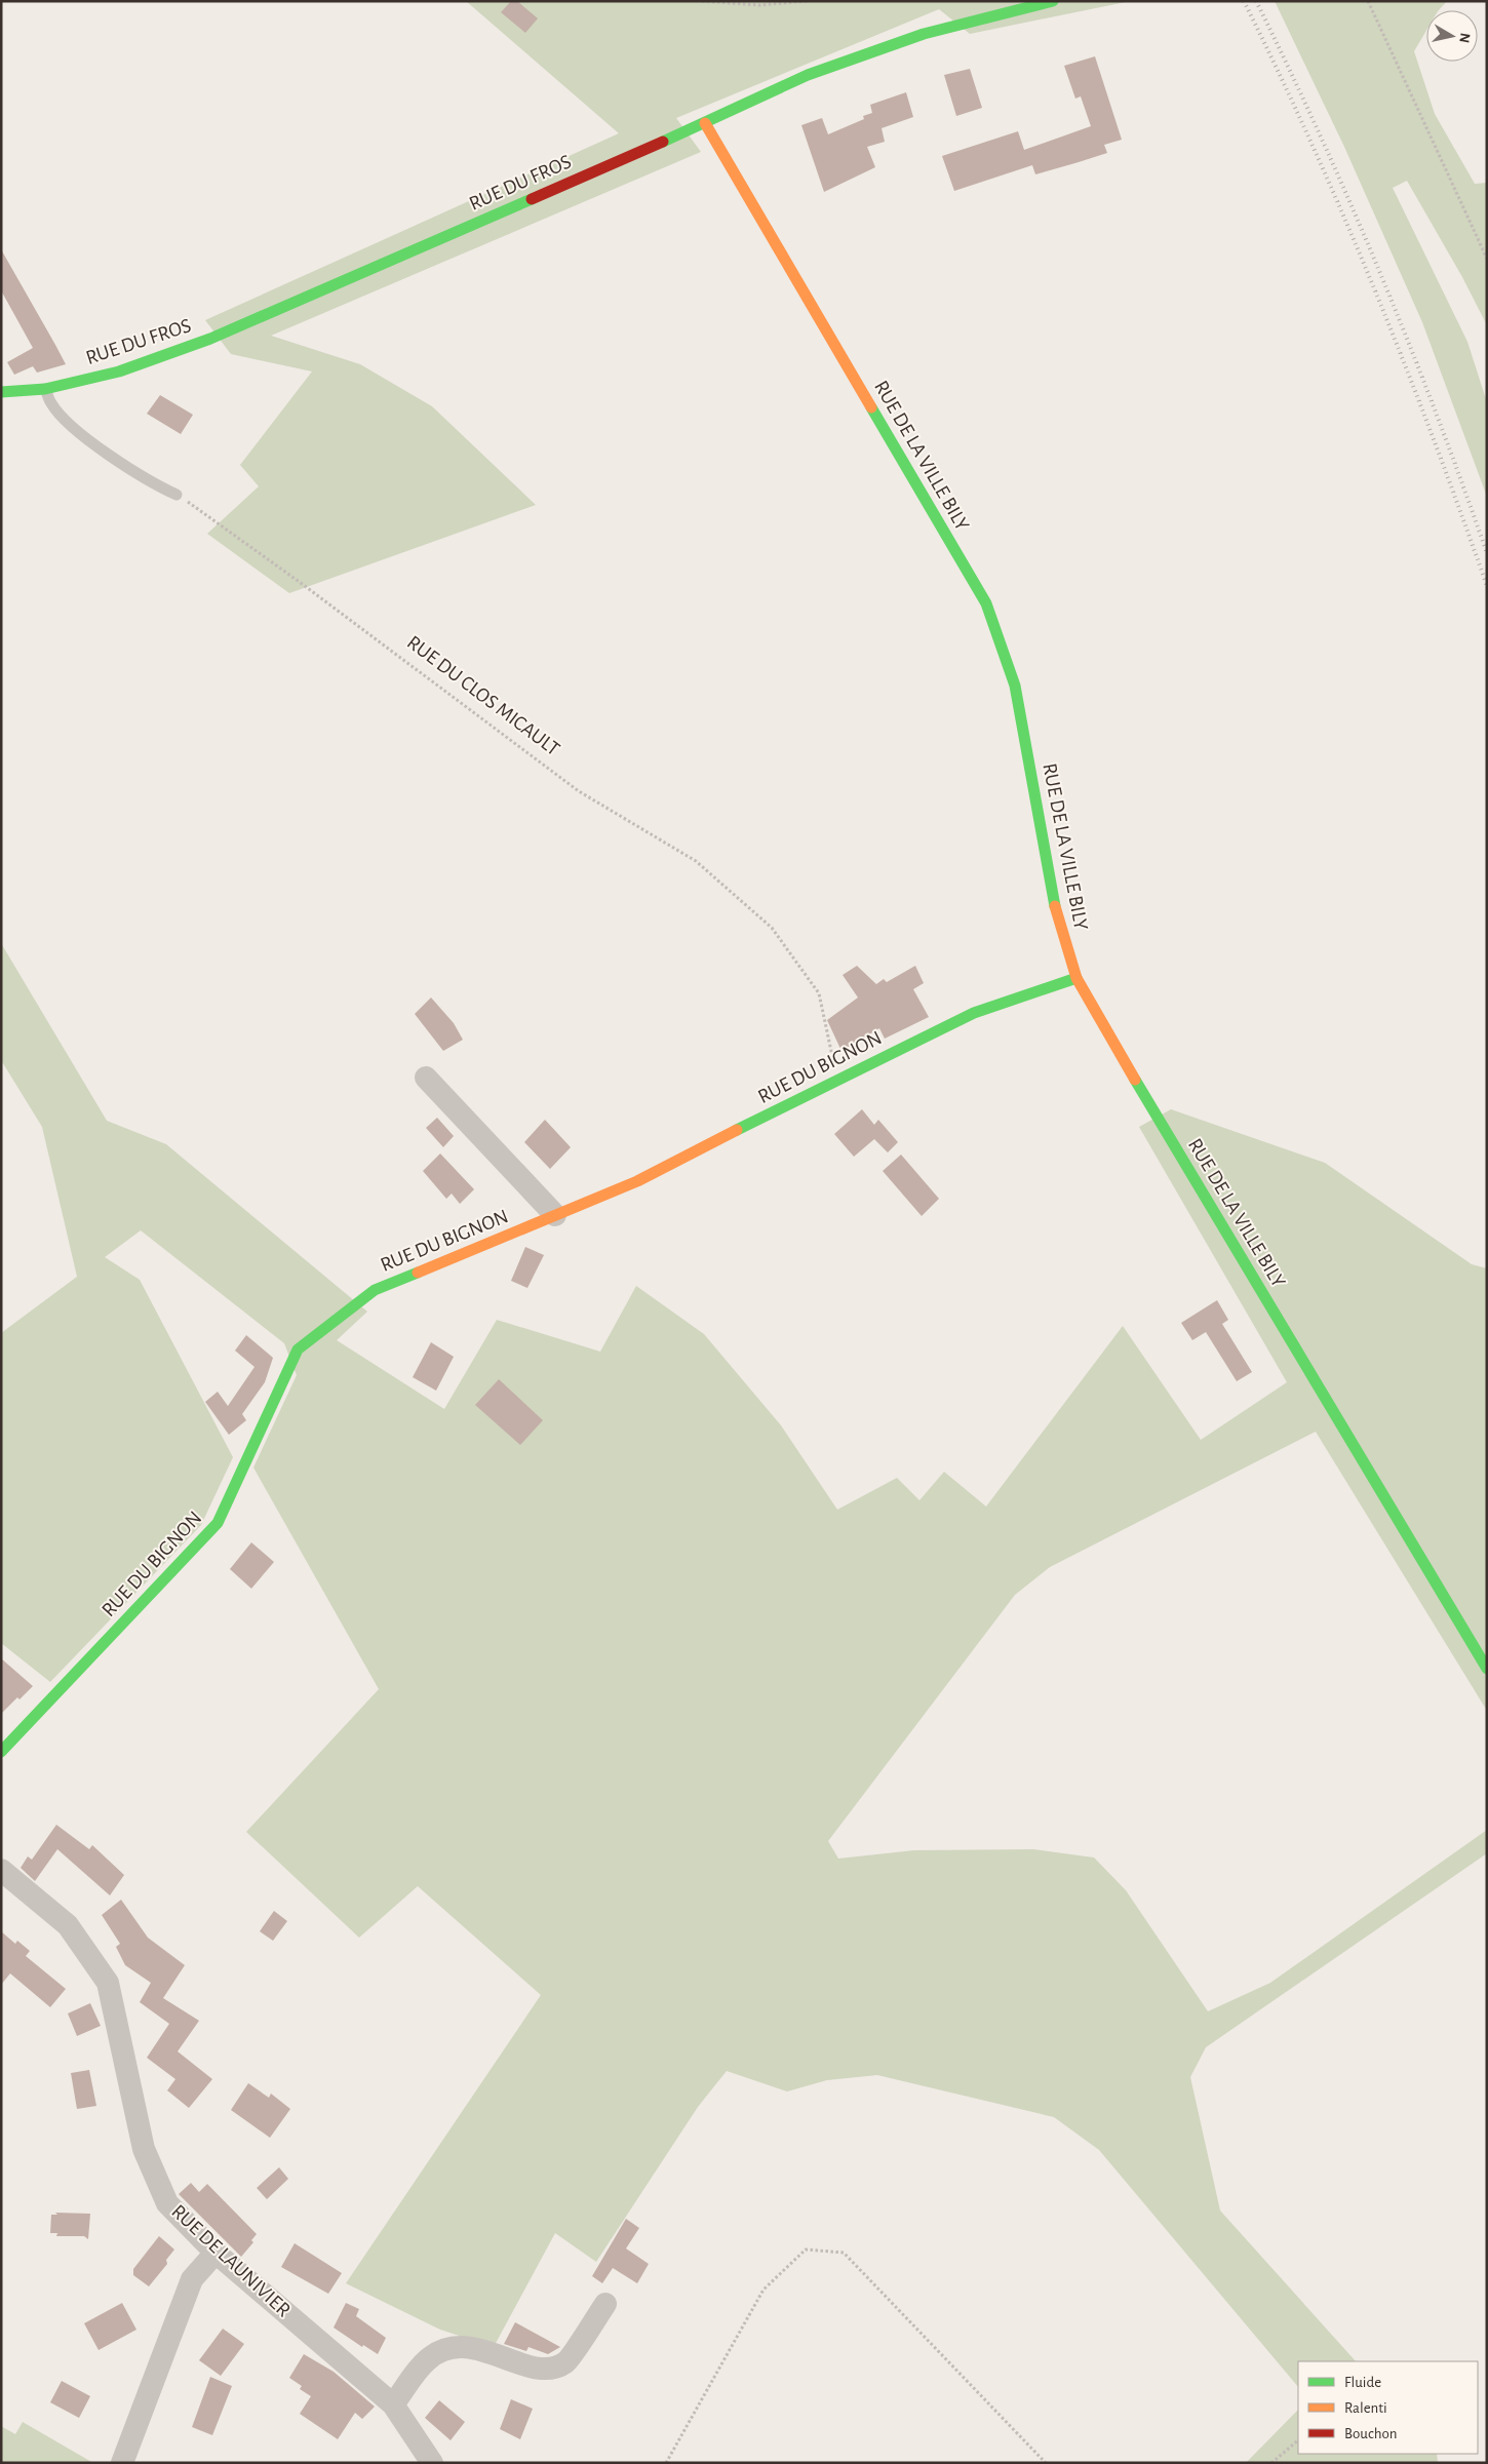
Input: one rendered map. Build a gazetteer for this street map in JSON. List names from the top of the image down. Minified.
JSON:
{"streets":{"street":["RUE DU FROS","RUE DE LA VILLE BILY","RUE DU BIGNON","RUE DE LAUNIVIER"],"path":["RUE DU CLOS MICAULT"]},"crossings":[["RUE DU FROS","RUE DE LA VILLE BILY"],["RUE DE LA VILLE BILY","RUE DU BIGNON"],["RUE DU CLOS MICAULT","RUE DU BIGNON"]],"legend":["Fluide","Ralenti","Bouchon"],"north":"right"}
